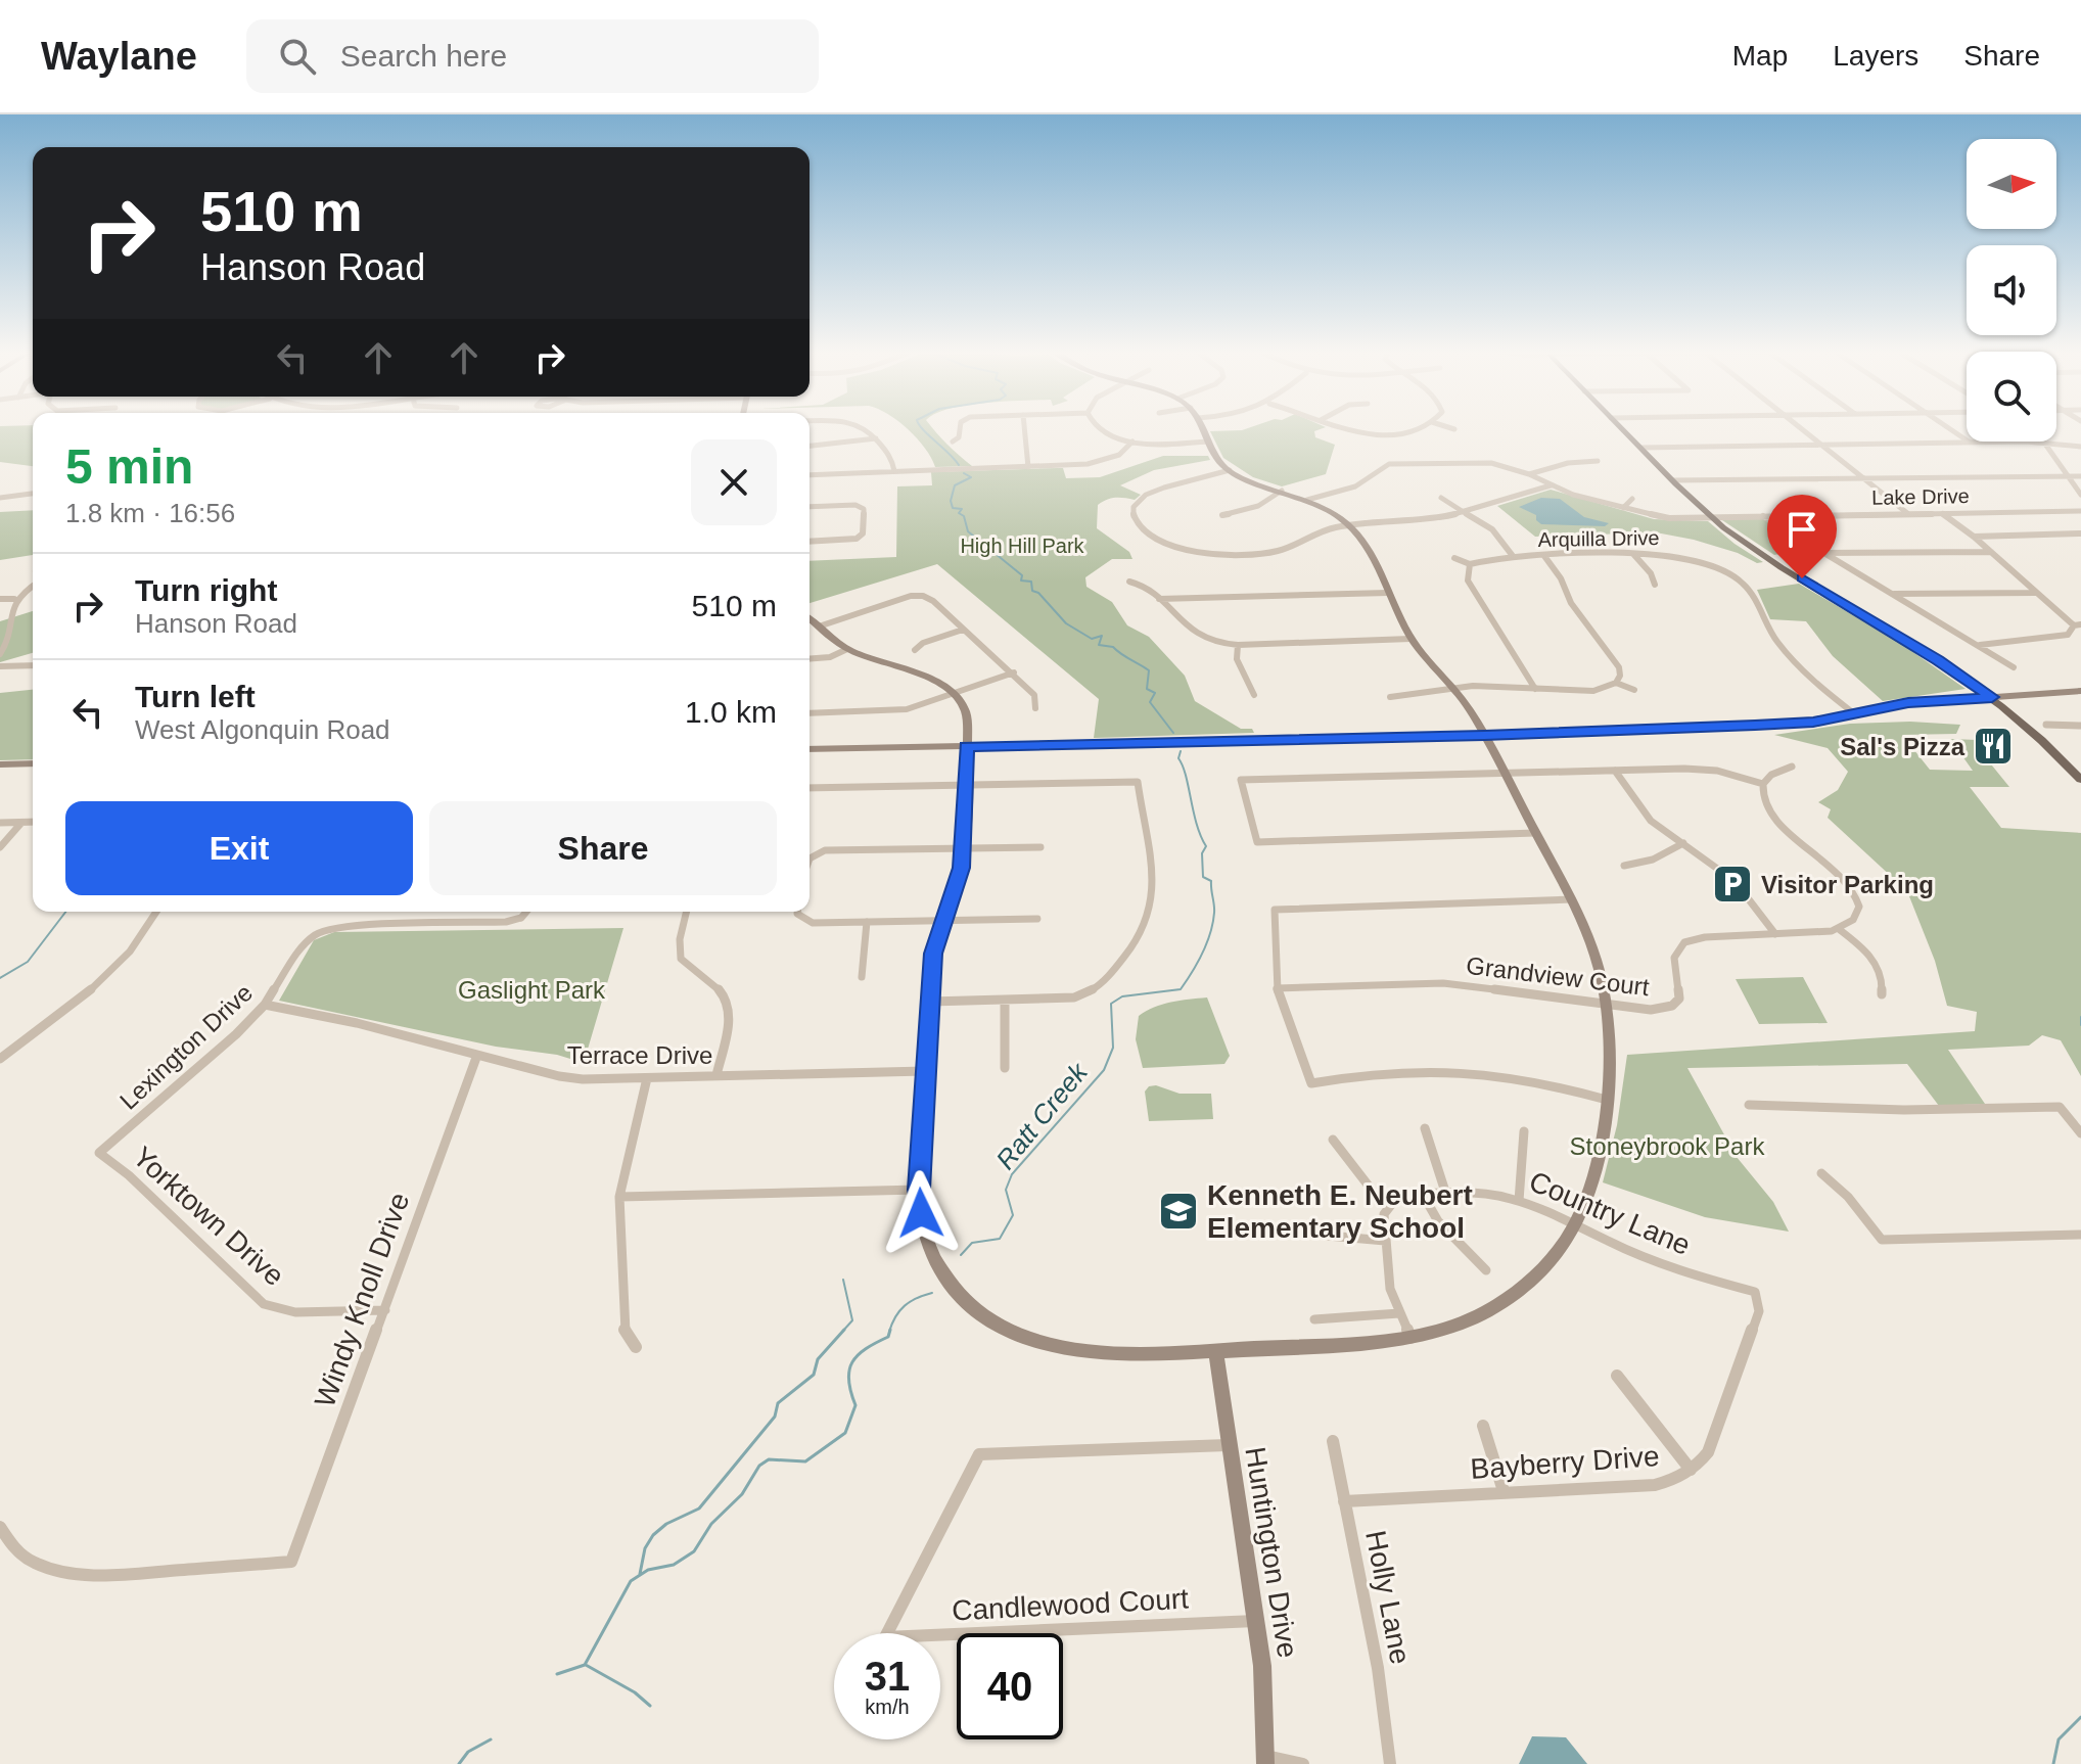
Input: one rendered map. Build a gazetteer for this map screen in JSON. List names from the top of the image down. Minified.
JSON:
{"streets":{"street":["Lake Drive","Arquilla Drive","Grandview Court","Lexington Drive","Terrace Drive","Country Lane","Yorktown Drive","Windy Knoll Drive","Bayberry Drive","Huntington Drive","Holly Lane","Candlewood Court"]},"crossings":[["Lexington Drive","Terrace Drive"],["Lexington Drive","Yorktown Drive"],["Terrace Drive","Windy Knoll Drive"],["Country Lane","Bayberry Drive"],["Yorktown Drive","Windy Knoll Drive"],["Bayberry Drive","Holly Lane"],["Huntington Drive","Candlewood Court"]],"water":["Ratt Creek"],"parks":["High Hill Park","Gaslight Park","Stoneybrook Park"],"places":{"restaurant":["Sal's Pizza"],"parking":["Visitor Parking"],"school or university":["Kenneth E. Neubert Elementary School"]},"north":"right","page":{"header":"Waylane","search":"Search here","nav":["Map","Layers","Share"],"turn":["510 m","Hanson Road"],"heading":["5 min","1.8 km · 16:56"],"list":[{"name":"Turn right","note":"Hanson Road","value":"510 m"},{"name":"Turn left","note":"West Algonquin Road","value":"1.0 km"}],"buttons":["Exit","Share"],"speed":"31 km/h","limit":"40"}}
